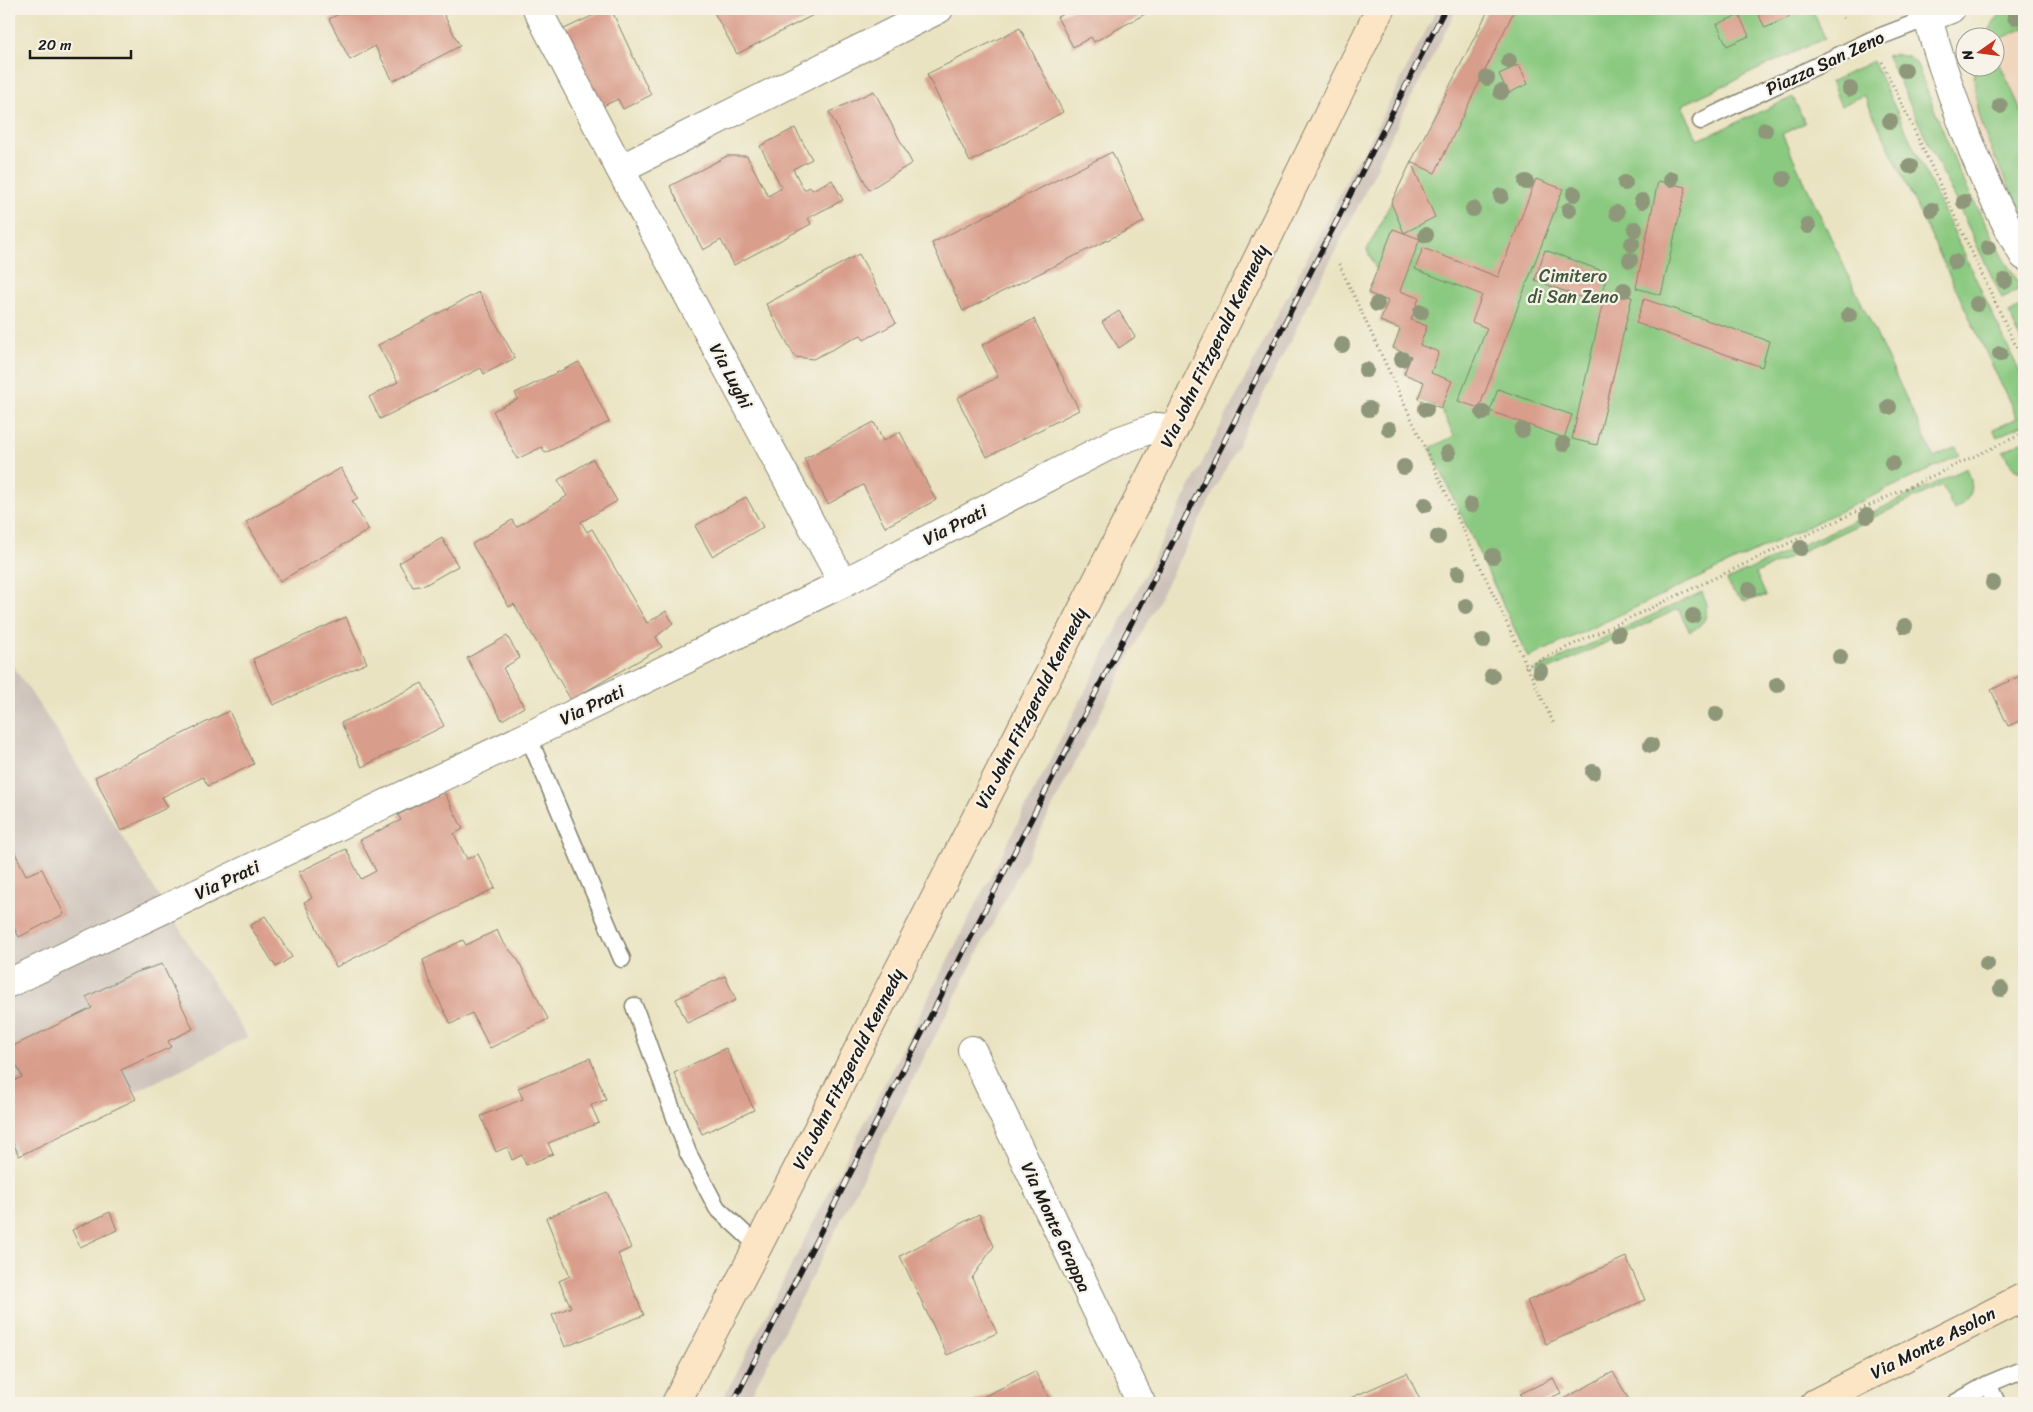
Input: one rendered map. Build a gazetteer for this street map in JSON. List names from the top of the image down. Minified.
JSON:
{"streets":{"main road":["Via John Fitzgerald Kennedy","Via Monte Asolon"],"street":["Via Lughi","Via Prati","Via Monte Grappa"],"lane":["Piazza San Zeno"]},"crossings":[["Via John Fitzgerald Kennedy","Via Prati"],["Via Lughi","Via Prati"]],"parks":["Cimitero di San Zeno"],"scale_bar":"20 m","north":"left"}
